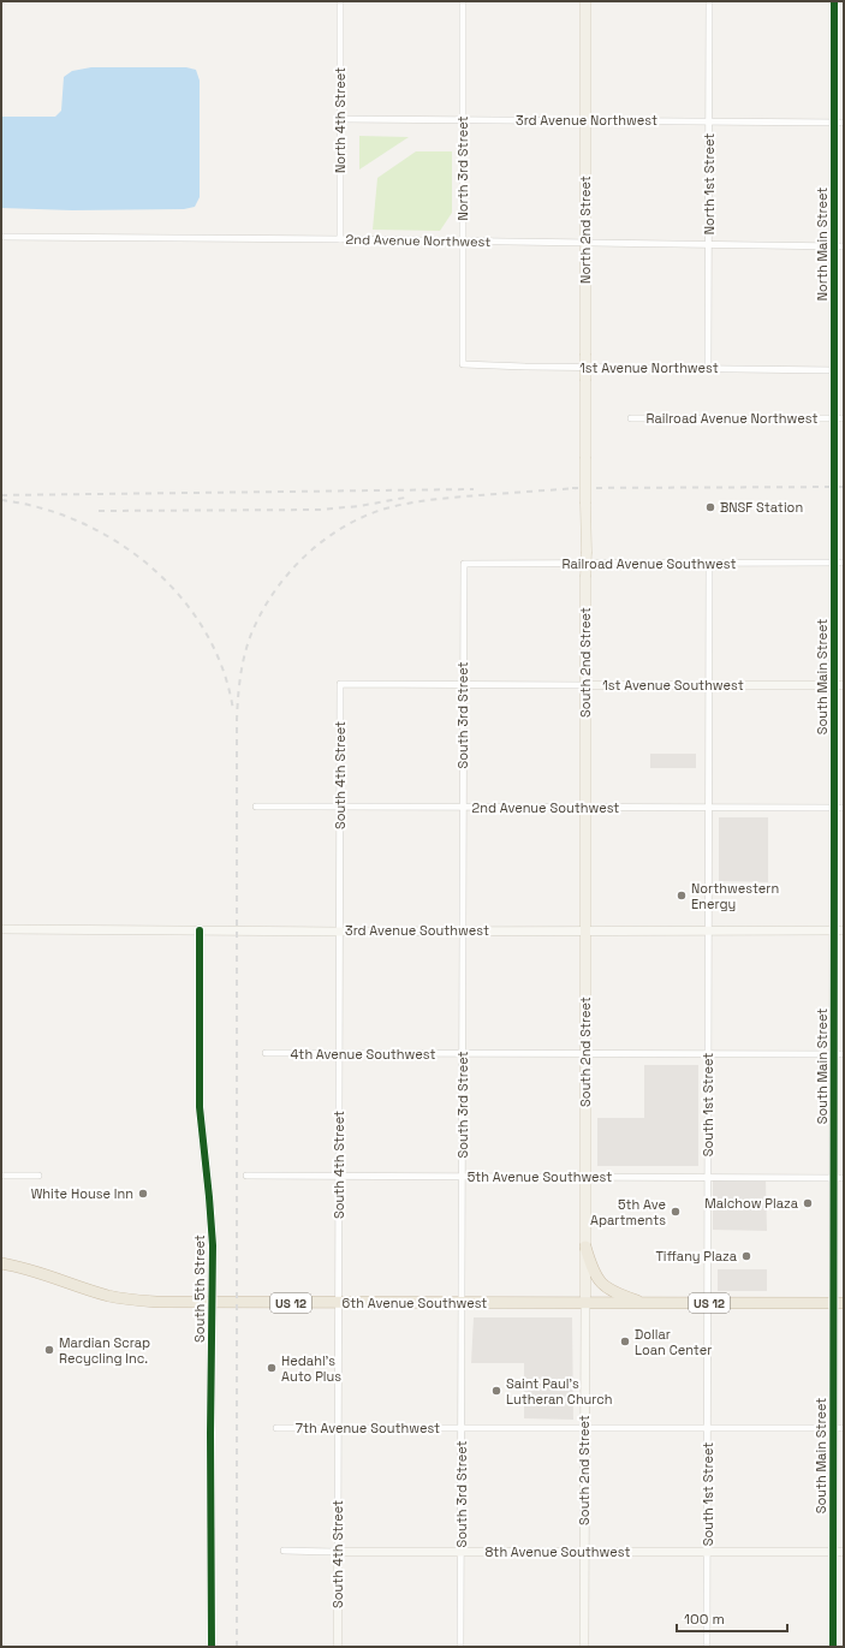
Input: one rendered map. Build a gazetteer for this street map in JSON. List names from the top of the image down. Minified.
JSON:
{"streets":{"highway":["US 12","6th Avenue Southwest"],"main road":["North 2nd Street","South 2nd Street"],"street":["North 4th Street","3rd Avenue Northwest","North 3rd Street","North 1st Street","2nd Avenue Northwest","North Main Street","1st Avenue Northwest","Railroad Avenue Northwest","Railroad Avenue Southwest","South Main Street","1st Avenue Southwest","South 3rd Street","South 4th Street","2nd Avenue Southwest","3rd Avenue Southwest","4th Avenue Southwest","South 1st Street","5th Avenue Southwest","South 5th Street","7th Avenue Southwest","8th Avenue Southwest"]},"crossings":[["North 4th Street","3rd Avenue Northwest"],["North 4th Street","2nd Avenue Northwest"],["3rd Avenue Northwest","North 3rd Street"],["3rd Avenue Northwest","North 1st Street"],["3rd Avenue Northwest","North 2nd Street"],["3rd Avenue Northwest","North Main Street"],["North 3rd Street","2nd Avenue Northwest"],["North 3rd Street","1st Avenue Northwest"],["North 1st Street","2nd Avenue Northwest"],["North 1st Street","1st Avenue Northwest"],["North 2nd Street","2nd Avenue Northwest"],["North 2nd Street","South 2nd Street"],["2nd Avenue Northwest","North Main Street"],["North Main Street","1st Avenue Northwest"],["North Main Street","Railroad Avenue Northwest"],["North Main Street","South Main Street"],["Railroad Avenue Southwest","South Main Street"],["Railroad Avenue Southwest","South 3rd Street"],["Railroad Avenue Southwest","South 1st Street"],["South 2nd Street","1st Avenue Southwest"],["South 2nd Street","2nd Avenue Southwest"],["South 2nd Street","3rd Avenue Southwest"],["South 2nd Street","4th Avenue Southwest"],["South 2nd Street","5th Avenue Southwest"],["South 2nd Street","6th Avenue Southwest"],["South 2nd Street","7th Avenue Southwest"],["South 2nd Street","8th Avenue Southwest"],["South Main Street","1st Avenue Southwest"],["South Main Street","2nd Avenue Southwest"],["South Main Street","3rd Avenue Southwest"],["South Main Street","4th Avenue Southwest"],["South Main Street","5th Avenue Southwest"],["South Main Street","6th Avenue Southwest"],["South Main Street","7th Avenue Southwest"],["South Main Street","8th Avenue Southwest"],["1st Avenue Southwest","South 3rd Street"],["1st Avenue Southwest","South 4th Street"],["1st Avenue Southwest","South 1st Street"],["South 3rd Street","2nd Avenue Southwest"],["South 3rd Street","3rd Avenue Southwest"],["South 3rd Street","4th Avenue Southwest"],["South 3rd Street","5th Avenue Southwest"],["South 3rd Street","6th Avenue Southwest"],["South 3rd Street","7th Avenue Southwest"],["South 3rd Street","8th Avenue Southwest"],["South 4th Street","2nd Avenue Southwest"],["South 4th Street","3rd Avenue Southwest"],["South 4th Street","4th Avenue Southwest"],["South 4th Street","5th Avenue Southwest"],["South 4th Street","6th Avenue Southwest"],["South 4th Street","7th Avenue Southwest"],["South 4th Street","8th Avenue Southwest"],["2nd Avenue Southwest","South 1st Street"],["3rd Avenue Southwest","South 1st Street"],["3rd Avenue Southwest","South 5th Street"],["4th Avenue Southwest","South 1st Street"],["South 1st Street","5th Avenue Southwest"],["South 1st Street","6th Avenue Southwest"],["South 1st Street","7th Avenue Southwest"],["South 1st Street","8th Avenue Southwest"],["South 5th Street","6th Avenue Southwest"]],"places":["BNSF Station","Northwestern Energy","White House Inn","Malchow Plaza","5th Ave Apartments","Tiffany Plaza","Dollar Loan Center","Mardian Scrap Recycling Inc.","Hedahl's Auto Plus","Saint Paul's Lutheran Church"],"scale_bar":"100 m"}
